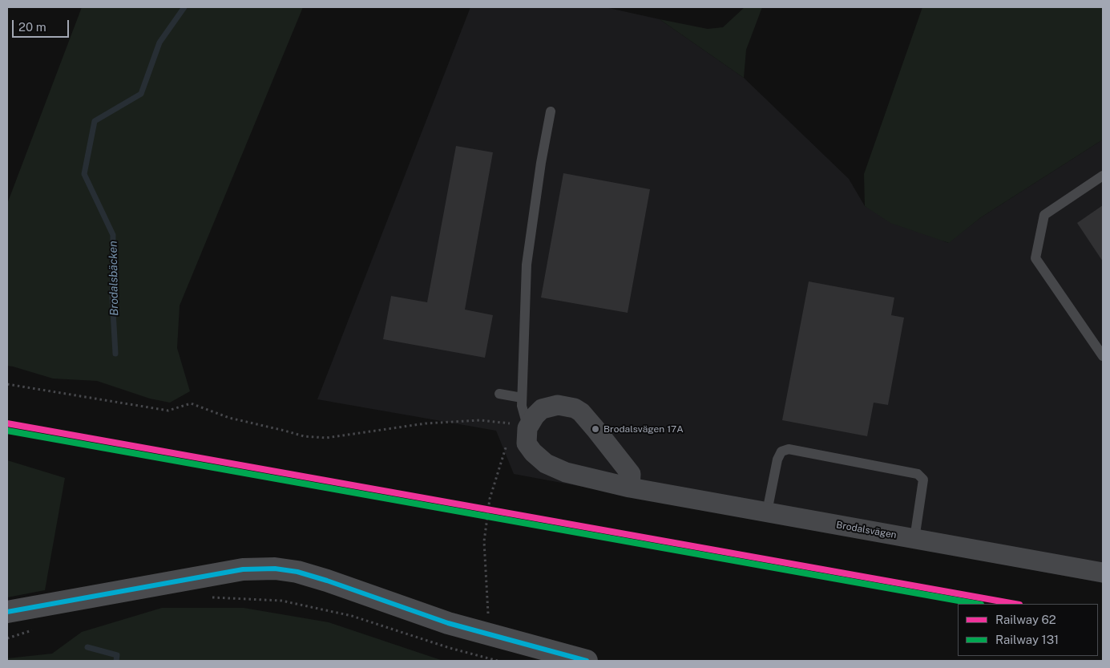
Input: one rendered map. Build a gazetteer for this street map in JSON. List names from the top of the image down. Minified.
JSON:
{"streets":{"street":["Brodalsvägen"]},"water":["Brodalsbäcken"],"places":["Brodalsvägen 17A"],"lines":["rail line 62","rail line 131"],"legend":["Railway 62","Railway 131"],"scale_bar":"20 m"}
